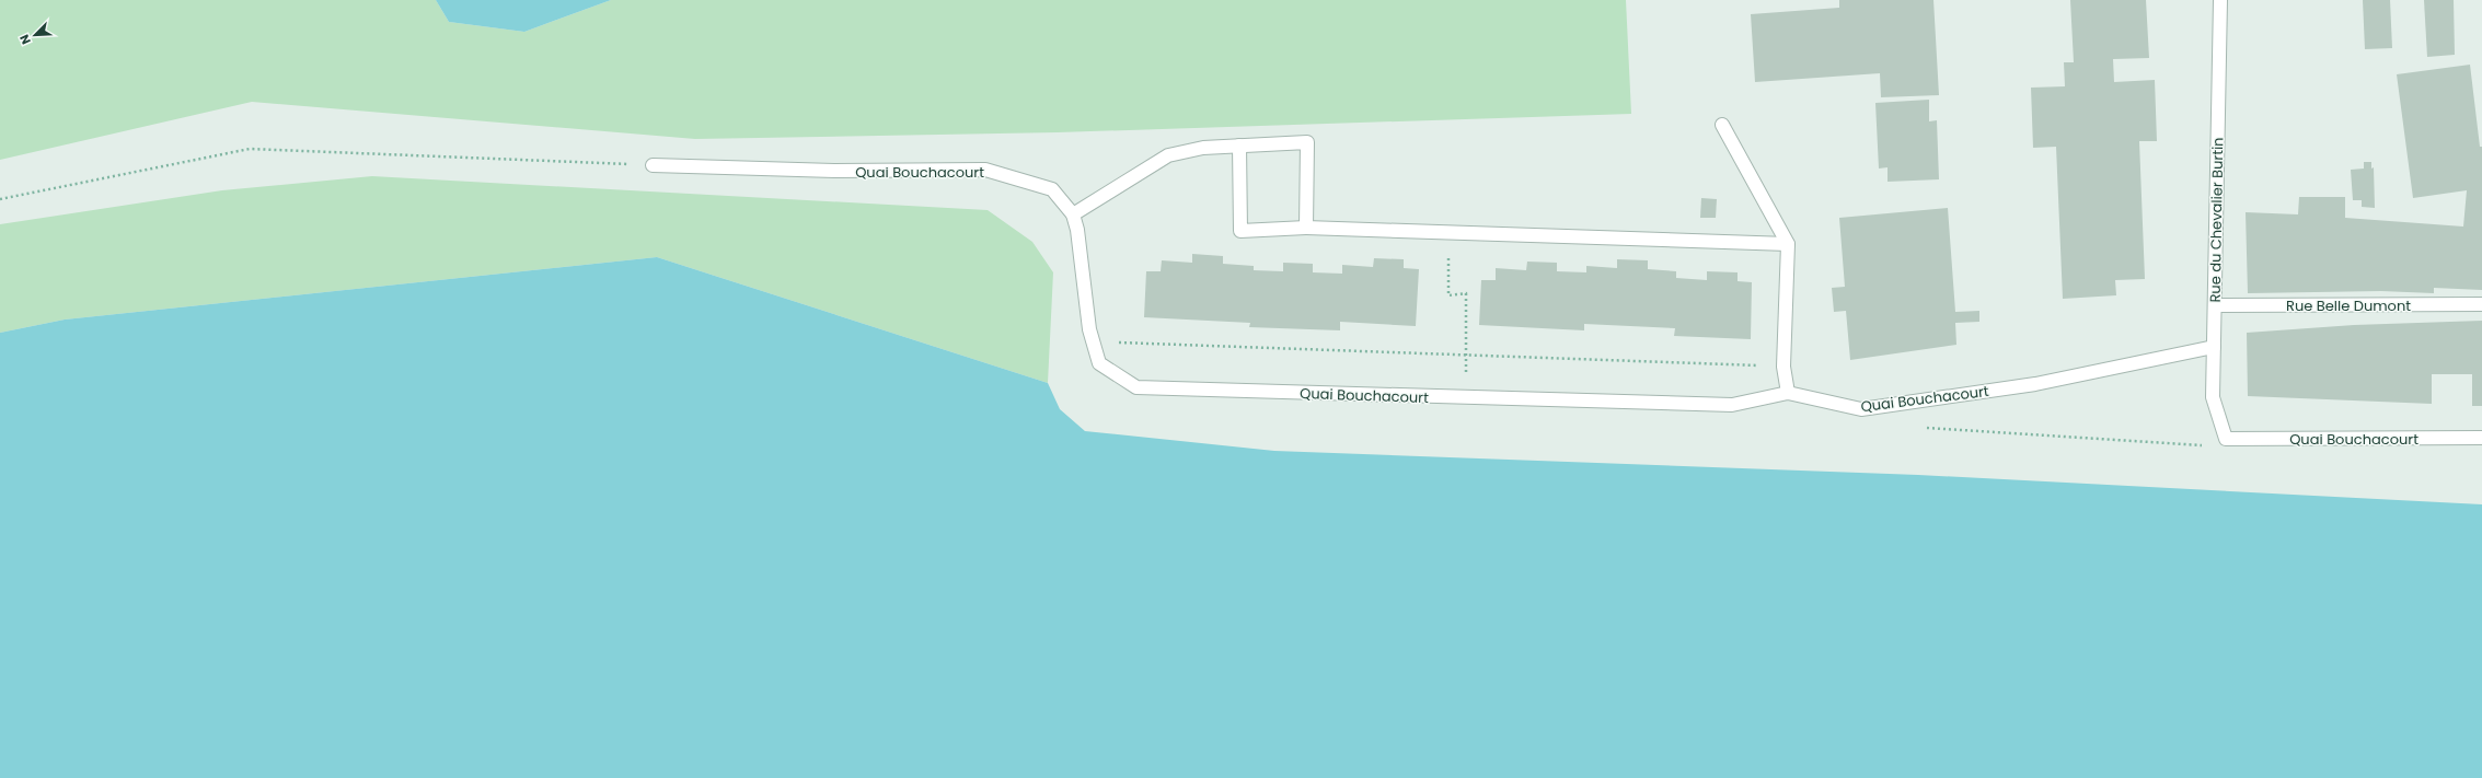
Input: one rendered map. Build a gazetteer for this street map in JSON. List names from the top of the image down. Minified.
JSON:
{"streets":{"street":["Quai Bouchacourt","Rue du Chevalier Burtin","Rue Belle Dumont"]},"crossings":[["Quai Bouchacourt","Rue du Chevalier Burtin"],["Rue du Chevalier Burtin","Rue Belle Dumont"]],"north":"bottom left"}
